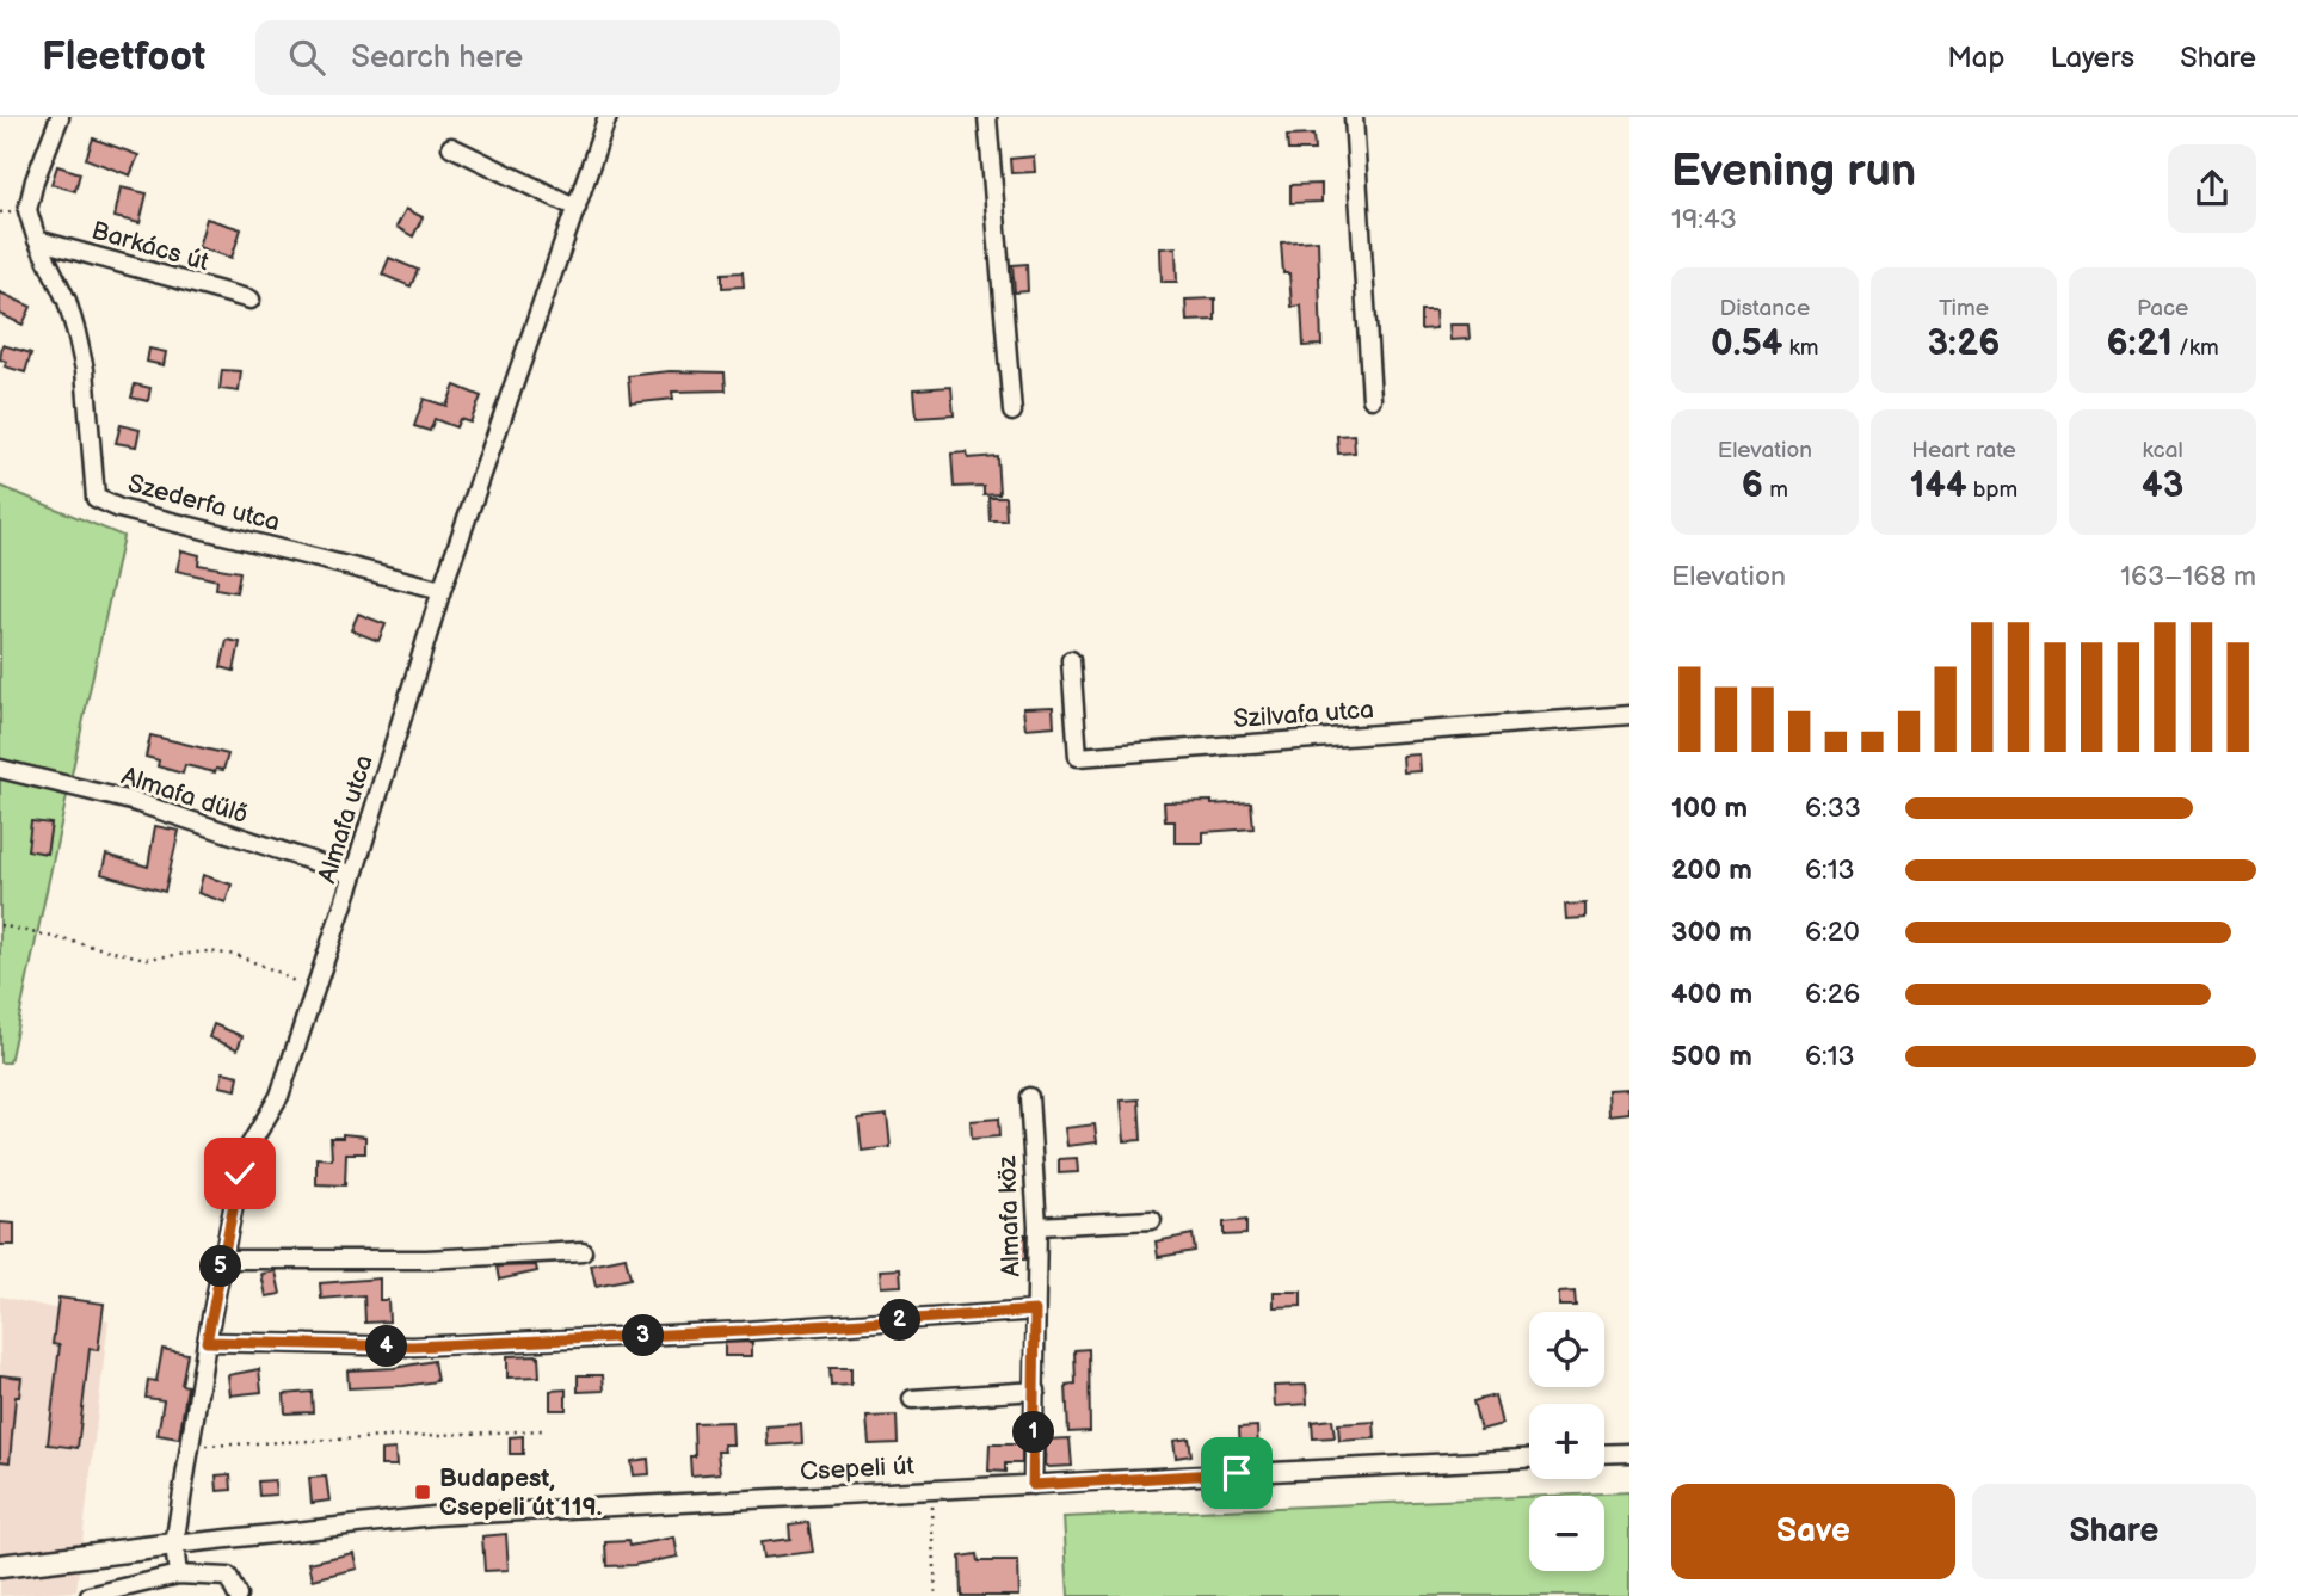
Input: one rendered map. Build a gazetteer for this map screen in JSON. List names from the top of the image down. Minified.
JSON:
{"streets":{"street":["Barkács út","Szederfa utca","Szilvafa utca","Almafa dűlő","Almafa utca","Almafa köz","Csepeli út"]},"crossings":[["Barkács út","Szederfa utca"],["Szederfa utca","Almafa utca"],["Almafa dűlő","Almafa utca"],["Almafa utca","Csepeli út"],["Almafa köz","Csepeli út"]],"places":{"transit":["Budapest, Csepeli út 119."]},"page":{"header":"Fleetfoot","search":"Search here","nav":["Map","Layers","Share"],"heading":["Evening run","19:43"],"stats":[["Distance","0.54 km"],["Time","3:26"],["Pace","6:21 /km"],["Elevation","6 m"],["Heart rate","144 bpm"],["kcal","43"]],"chart":["Elevation","163–168 m"],"list":[{"name":"100 m","note":"6:33"},{"name":"200 m","note":"6:13"},{"name":"300 m","note":"6:20"},{"name":"400 m","note":"6:26"},{"name":"500 m","note":"6:13"}],"pins":["5","2","3","4","1"],"map_buttons":["+","−"],"buttons":["Save","Share"]}}
